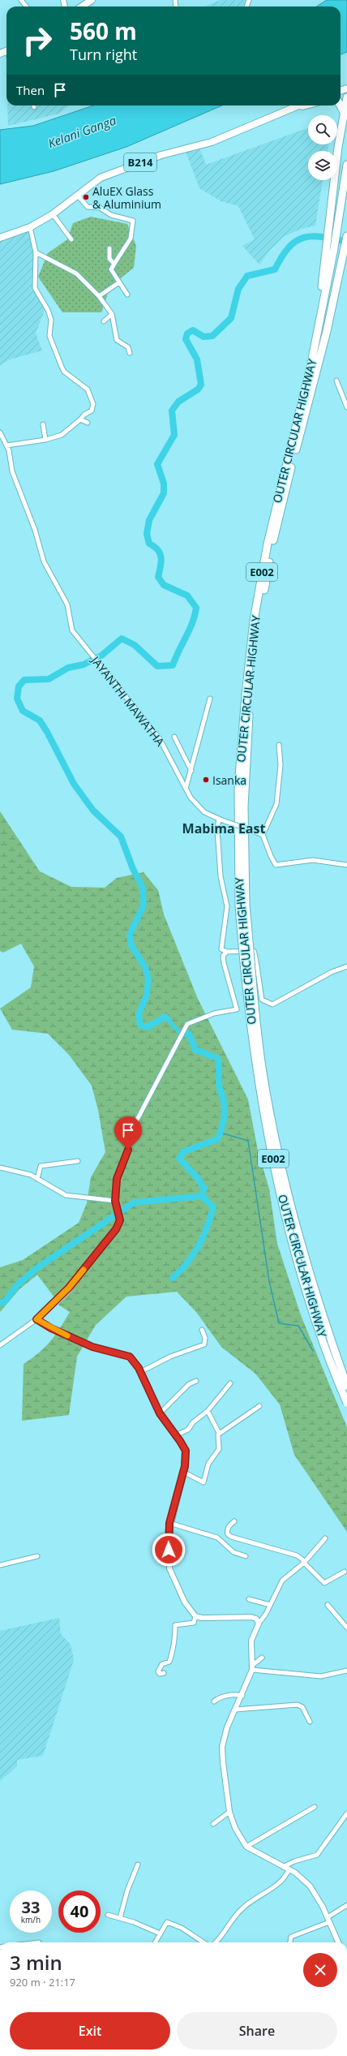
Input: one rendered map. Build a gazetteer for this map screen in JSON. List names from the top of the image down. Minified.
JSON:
{"streets":{"highway":["OUTER CIRCULAR HIGHWAY","E002"],"main road":["B214"],"street":["JAYANTHI MAWATHA"]},"districts":["Mabima East"],"water":["Kelani Ganga"],"places":["AluEX Glass & Aluminium","Isanka"],"page":{"turn":["560 m","Turn right"],"then":"Then","speed":"33 km/h","limit":"40","heading":["3 min","920 m · 21:17"],"buttons":["Exit","Share"]}}
